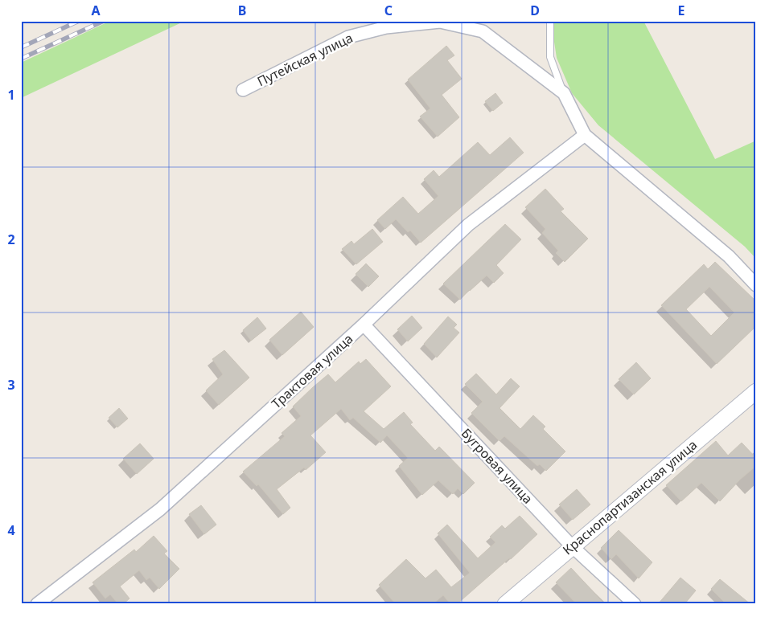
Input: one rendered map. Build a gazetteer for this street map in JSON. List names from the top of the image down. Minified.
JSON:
{"streets":{"street":["Путейская улица","Трактовая улица","Бугровая улица","Краснопартизанская улица"]},"crossings":[["Путейская улица","Трактовая улица"],["Трактовая улица","Бугровая улица"],["Бугровая улица","Краснопартизанская улица"]],"grid":{"columns":["A","B","C","D","E"],"rows":["1","2","3","4"]}}
